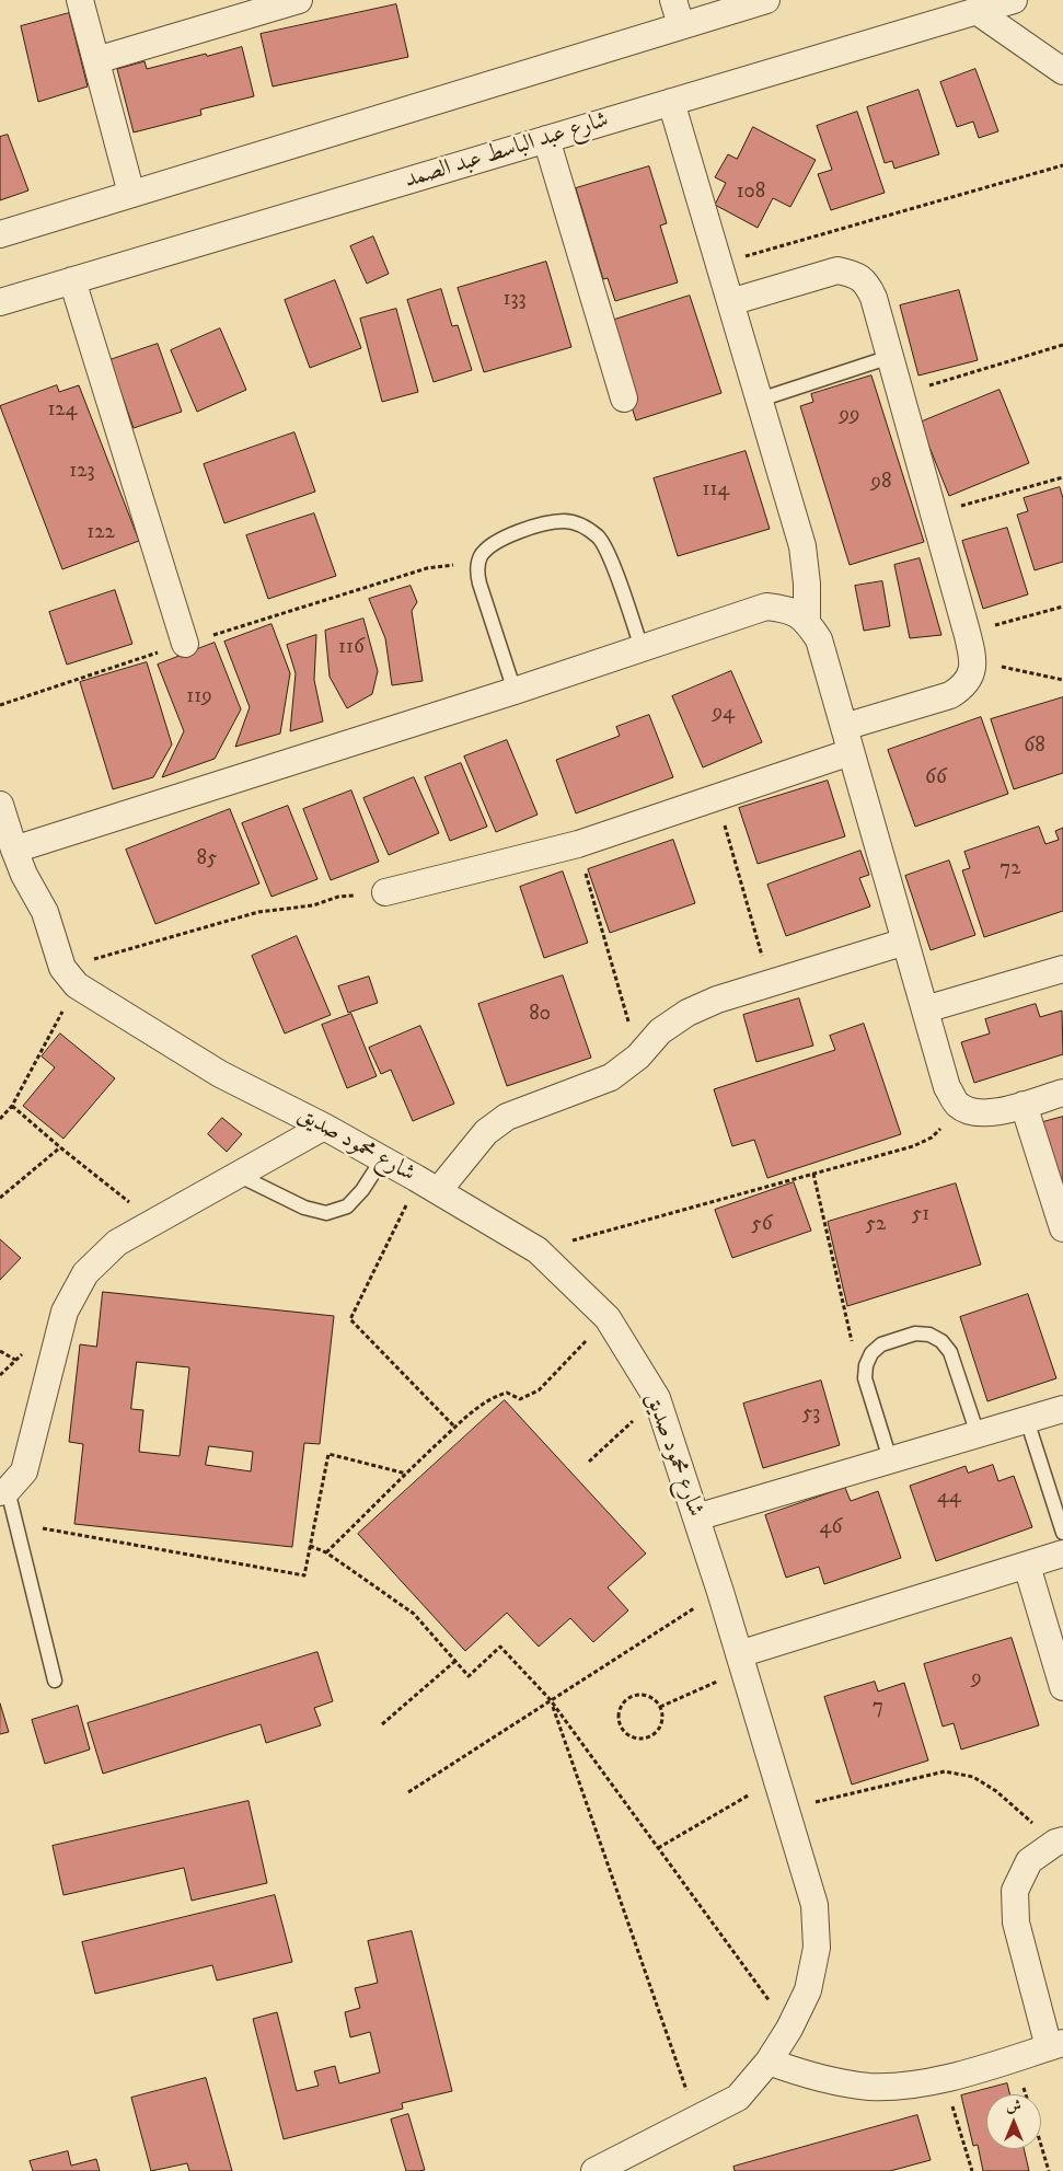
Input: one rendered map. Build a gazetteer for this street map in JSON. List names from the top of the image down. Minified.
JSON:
{"streets":{"street":["شارع عبد الباسط عبد الصمد","شارع محمود صديق"]},"house_numbers":["108","133","124","99","123","98","114","122","116","119","94","68","66","85","72","80","51","56","52","53","44","46","9","7"],"north":"top"}
